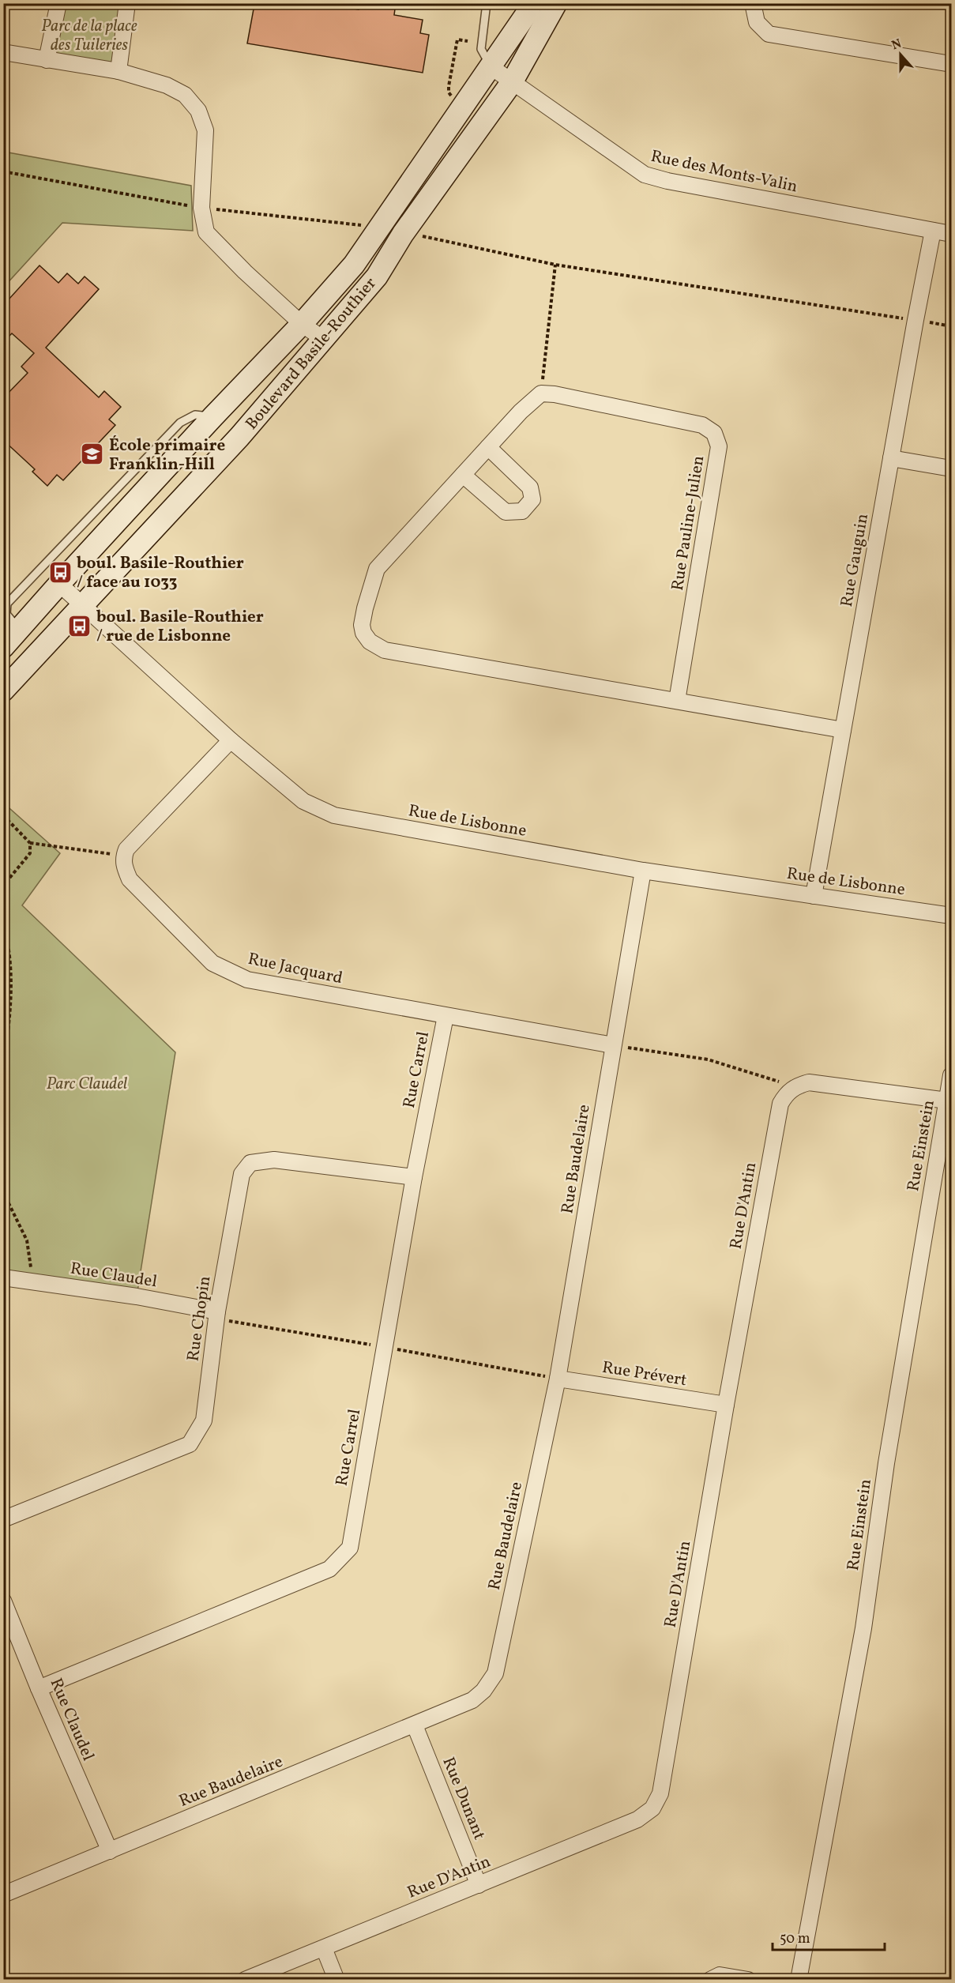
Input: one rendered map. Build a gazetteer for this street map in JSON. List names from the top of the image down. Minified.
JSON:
{"streets":{"street":["Rue des Monts-Valin","Boulevard Basile-Routhier","Rue Pauline-Julien","Rue Gauguin","Rue de Lisbonne","Rue Jacquard","Rue Carrel","Rue Einstein","Rue Baudelaire","Rue D'Antin","Rue Claudel","Rue Chopin","Rue Prévert","Rue Dunant"]},"crossings":[["Rue des Monts-Valin","Boulevard Basile-Routhier"],["Rue des Monts-Valin","Rue Gauguin"],["Boulevard Basile-Routhier","Rue de Lisbonne"],["Rue Gauguin","Rue de Lisbonne"],["Rue de Lisbonne","Rue Baudelaire"],["Rue Jacquard","Rue Carrel"],["Rue Jacquard","Rue Baudelaire"],["Rue Carrel","Rue Claudel"],["Rue Carrel","Rue Chopin"],["Rue Baudelaire","Rue Claudel"],["Rue Baudelaire","Rue Prévert"],["Rue Baudelaire","Rue Dunant"],["Rue D'Antin","Rue Prévert"],["Rue D'Antin","Rue Dunant"],["Rue Claudel","Rue Chopin"]],"parks":["Parc de la place des Tuileries","Parc Claudel"],"places":{"school or university":["École primaire Franklin-Hill"],"bus stop":["boul. Basile-Routhier / face au 1033","boul. Basile-Routhier / rue de Lisbonne"]},"scale_bar":"50 m","north":"top"}
